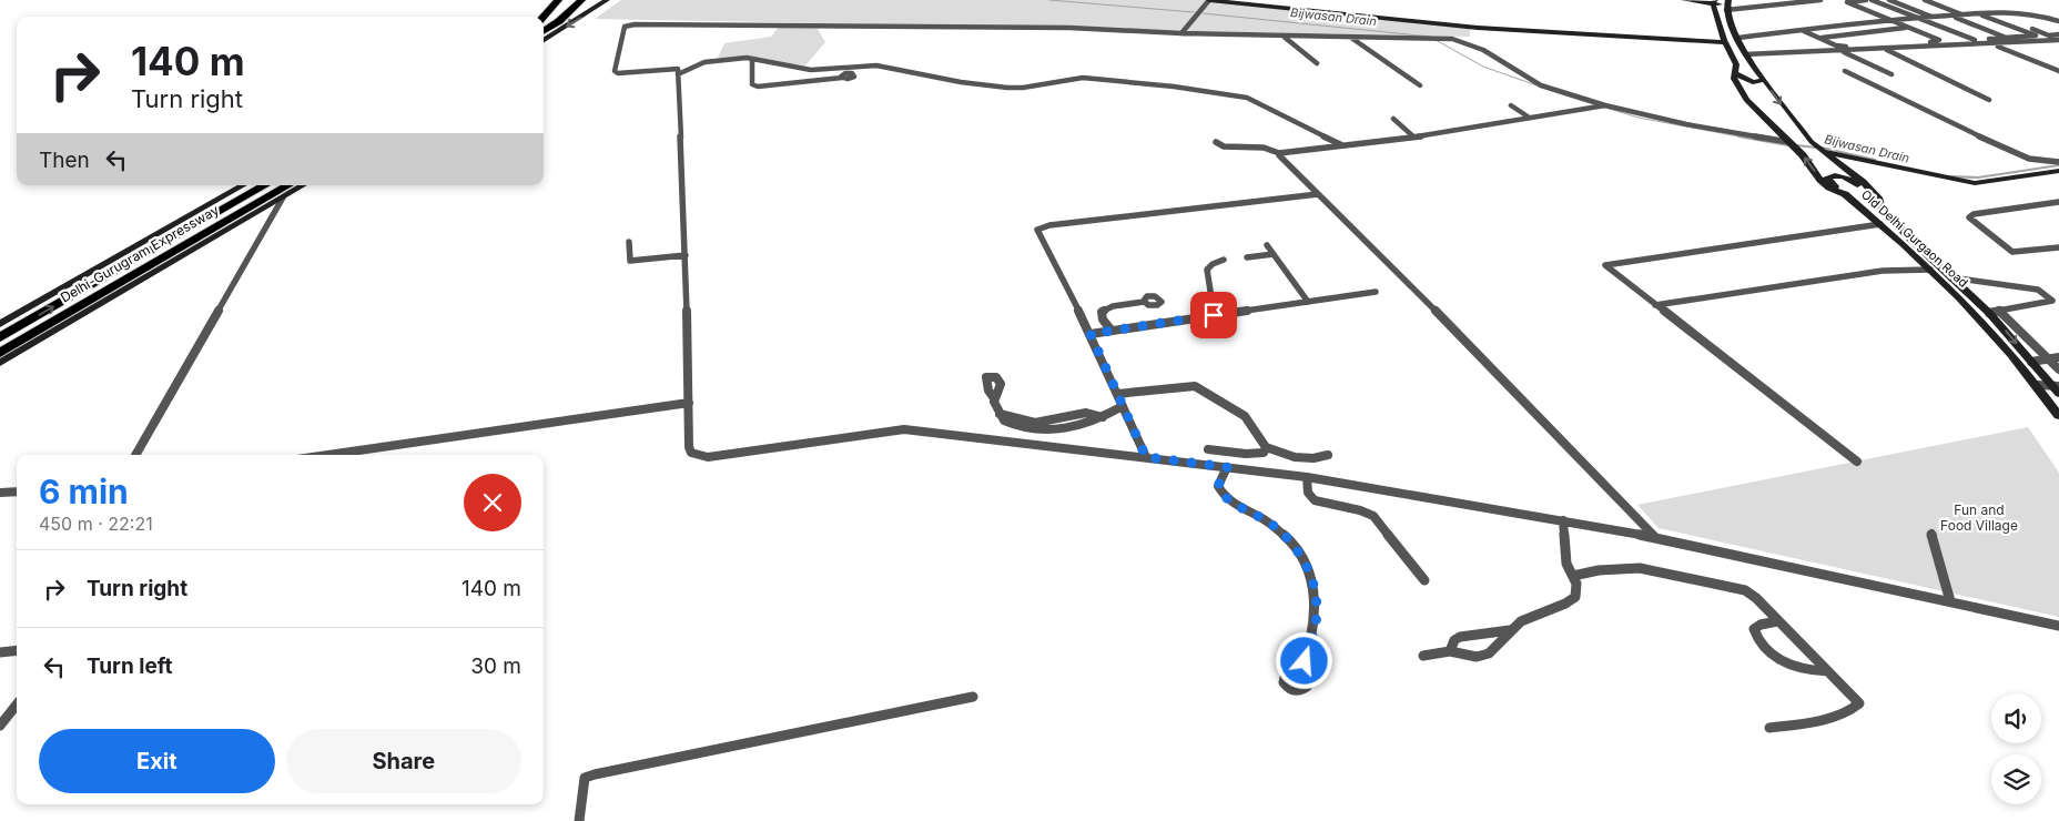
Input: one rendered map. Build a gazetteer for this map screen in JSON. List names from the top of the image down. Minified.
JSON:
{"streets":{"highway":["Delhi-Gurugram Expressway"],"main road":["Old Delhi Gurgaon Road"]},"water":["Bijwasan Drain"],"parks":["Fun and Food Village"],"page":{"turn":["140 m","Turn right"],"then":"Then","heading":["6 min","450 m · 22:21"],"list":[{"name":"Turn right","value":"140 m"},{"name":"Turn left","value":"30 m"}],"buttons":["Exit","Share"]}}
